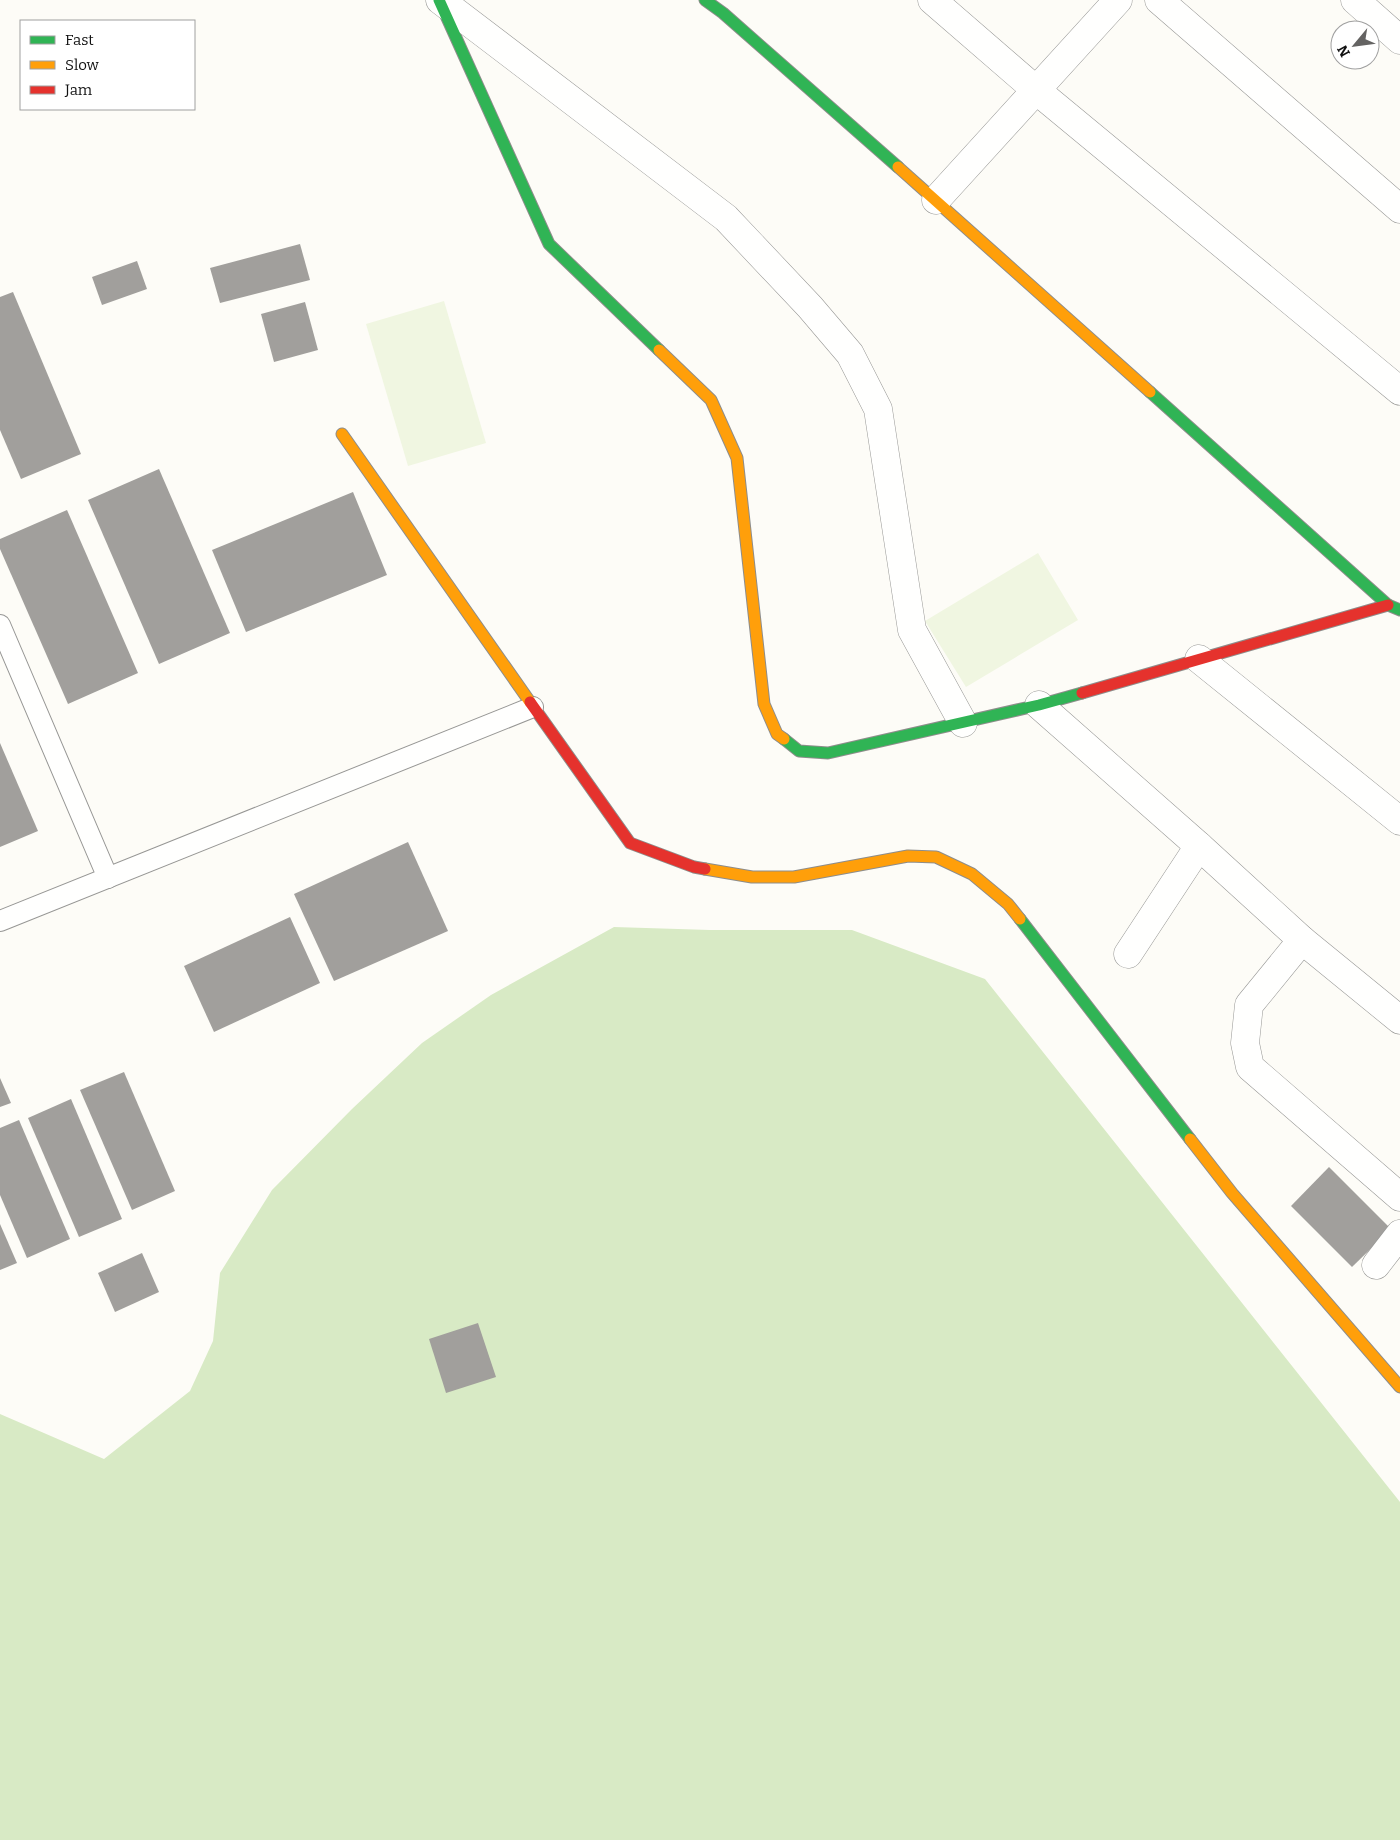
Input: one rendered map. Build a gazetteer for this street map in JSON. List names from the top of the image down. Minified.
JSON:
{"legend":["Fast","Slow","Jam"],"north":"bottom left"}
